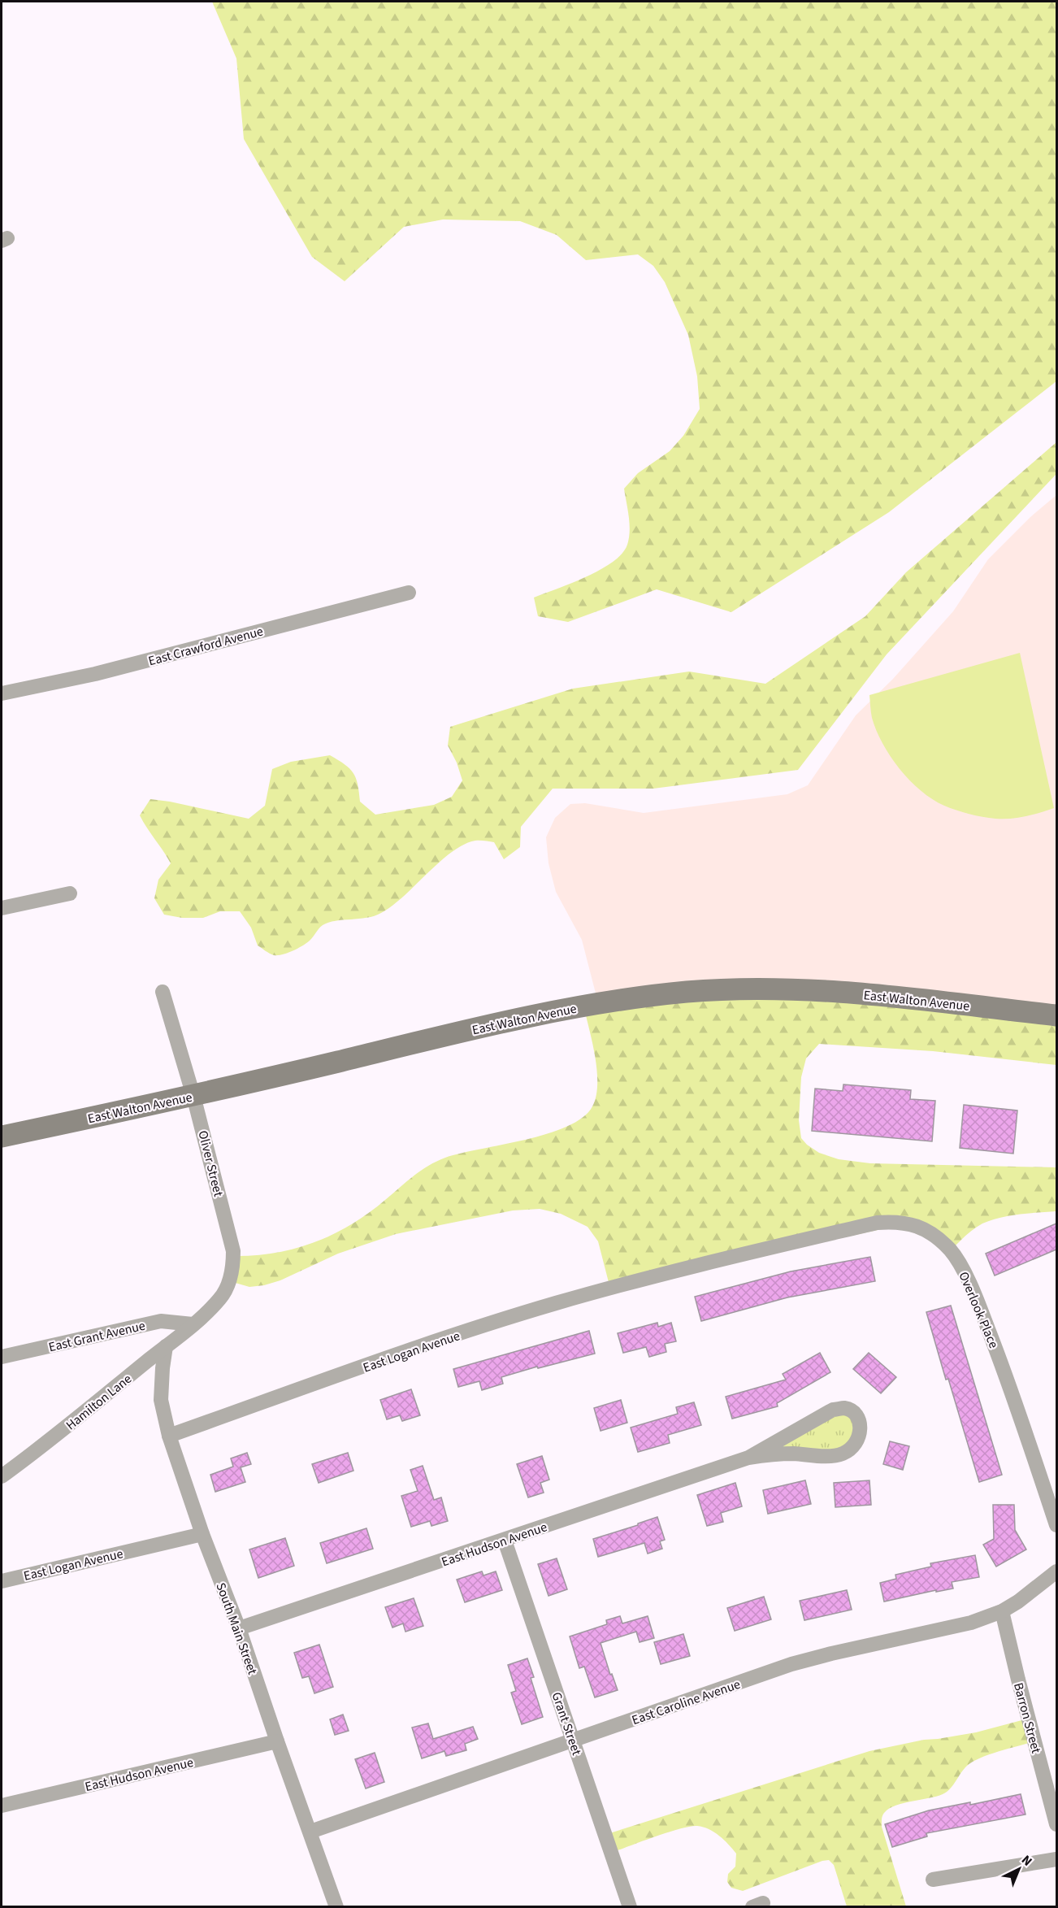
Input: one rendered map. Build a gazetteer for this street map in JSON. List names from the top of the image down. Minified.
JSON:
{"streets":{"main road":["East Walton Avenue"],"street":["East Crawford Avenue","Oliver Street","Overlook Place","East Grant Avenue","East Logan Avenue","Hamilton Lane","East Hudson Avenue","South Main Street","East Caroline Avenue","Barron Street","Grant Street"]},"crossings":[["East Walton Avenue","Oliver Street"],["Oliver Street","East Grant Avenue"],["Oliver Street","Hamilton Lane"],["Overlook Place","East Logan Avenue"],["East Grant Avenue","Hamilton Lane"],["East Logan Avenue","South Main Street"],["Hamilton Lane","South Main Street"],["East Hudson Avenue","South Main Street"],["East Hudson Avenue","Grant Street"],["South Main Street","East Caroline Avenue"],["East Caroline Avenue","Barron Street"],["East Caroline Avenue","Grant Street"]],"north":"top right"}
